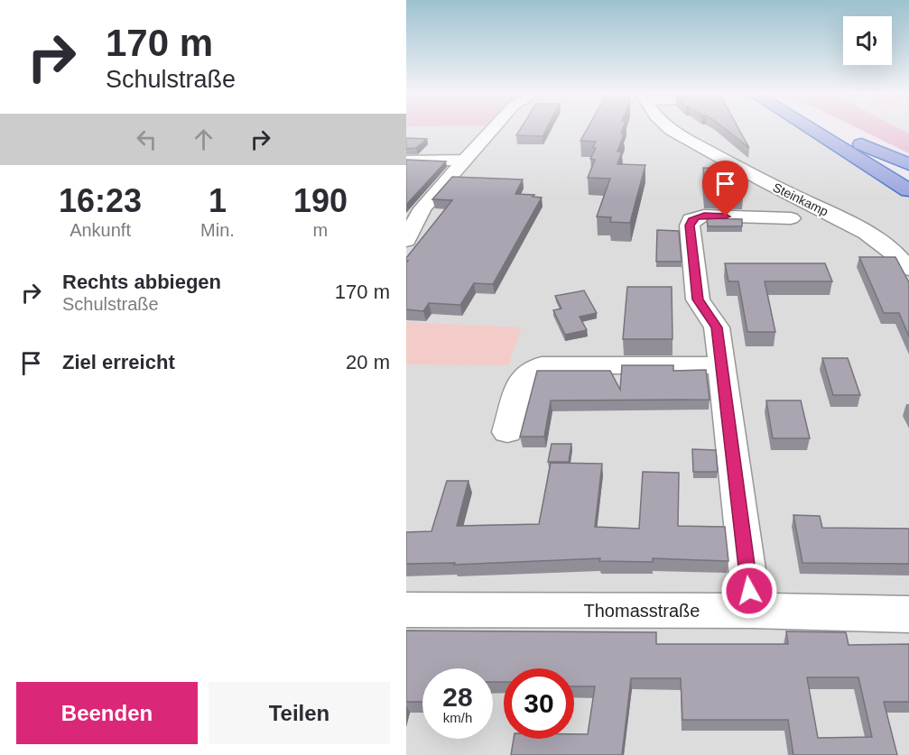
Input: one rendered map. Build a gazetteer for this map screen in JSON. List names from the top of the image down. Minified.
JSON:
{"streets":{"street":["Steinkamp","Thomasstraße"]},"page":{"turn":["170 m","Schulstraße"],"eta":["16:23","Ankunft","1","Min.","190","m"],"list":[{"name":"Rechts abbiegen","note":"Schulstraße","value":"170 m"},{"name":"Ziel erreicht","value":"20 m"}],"speed":"28 km/h","limit":"30","buttons":["Beenden","Teilen"]}}
